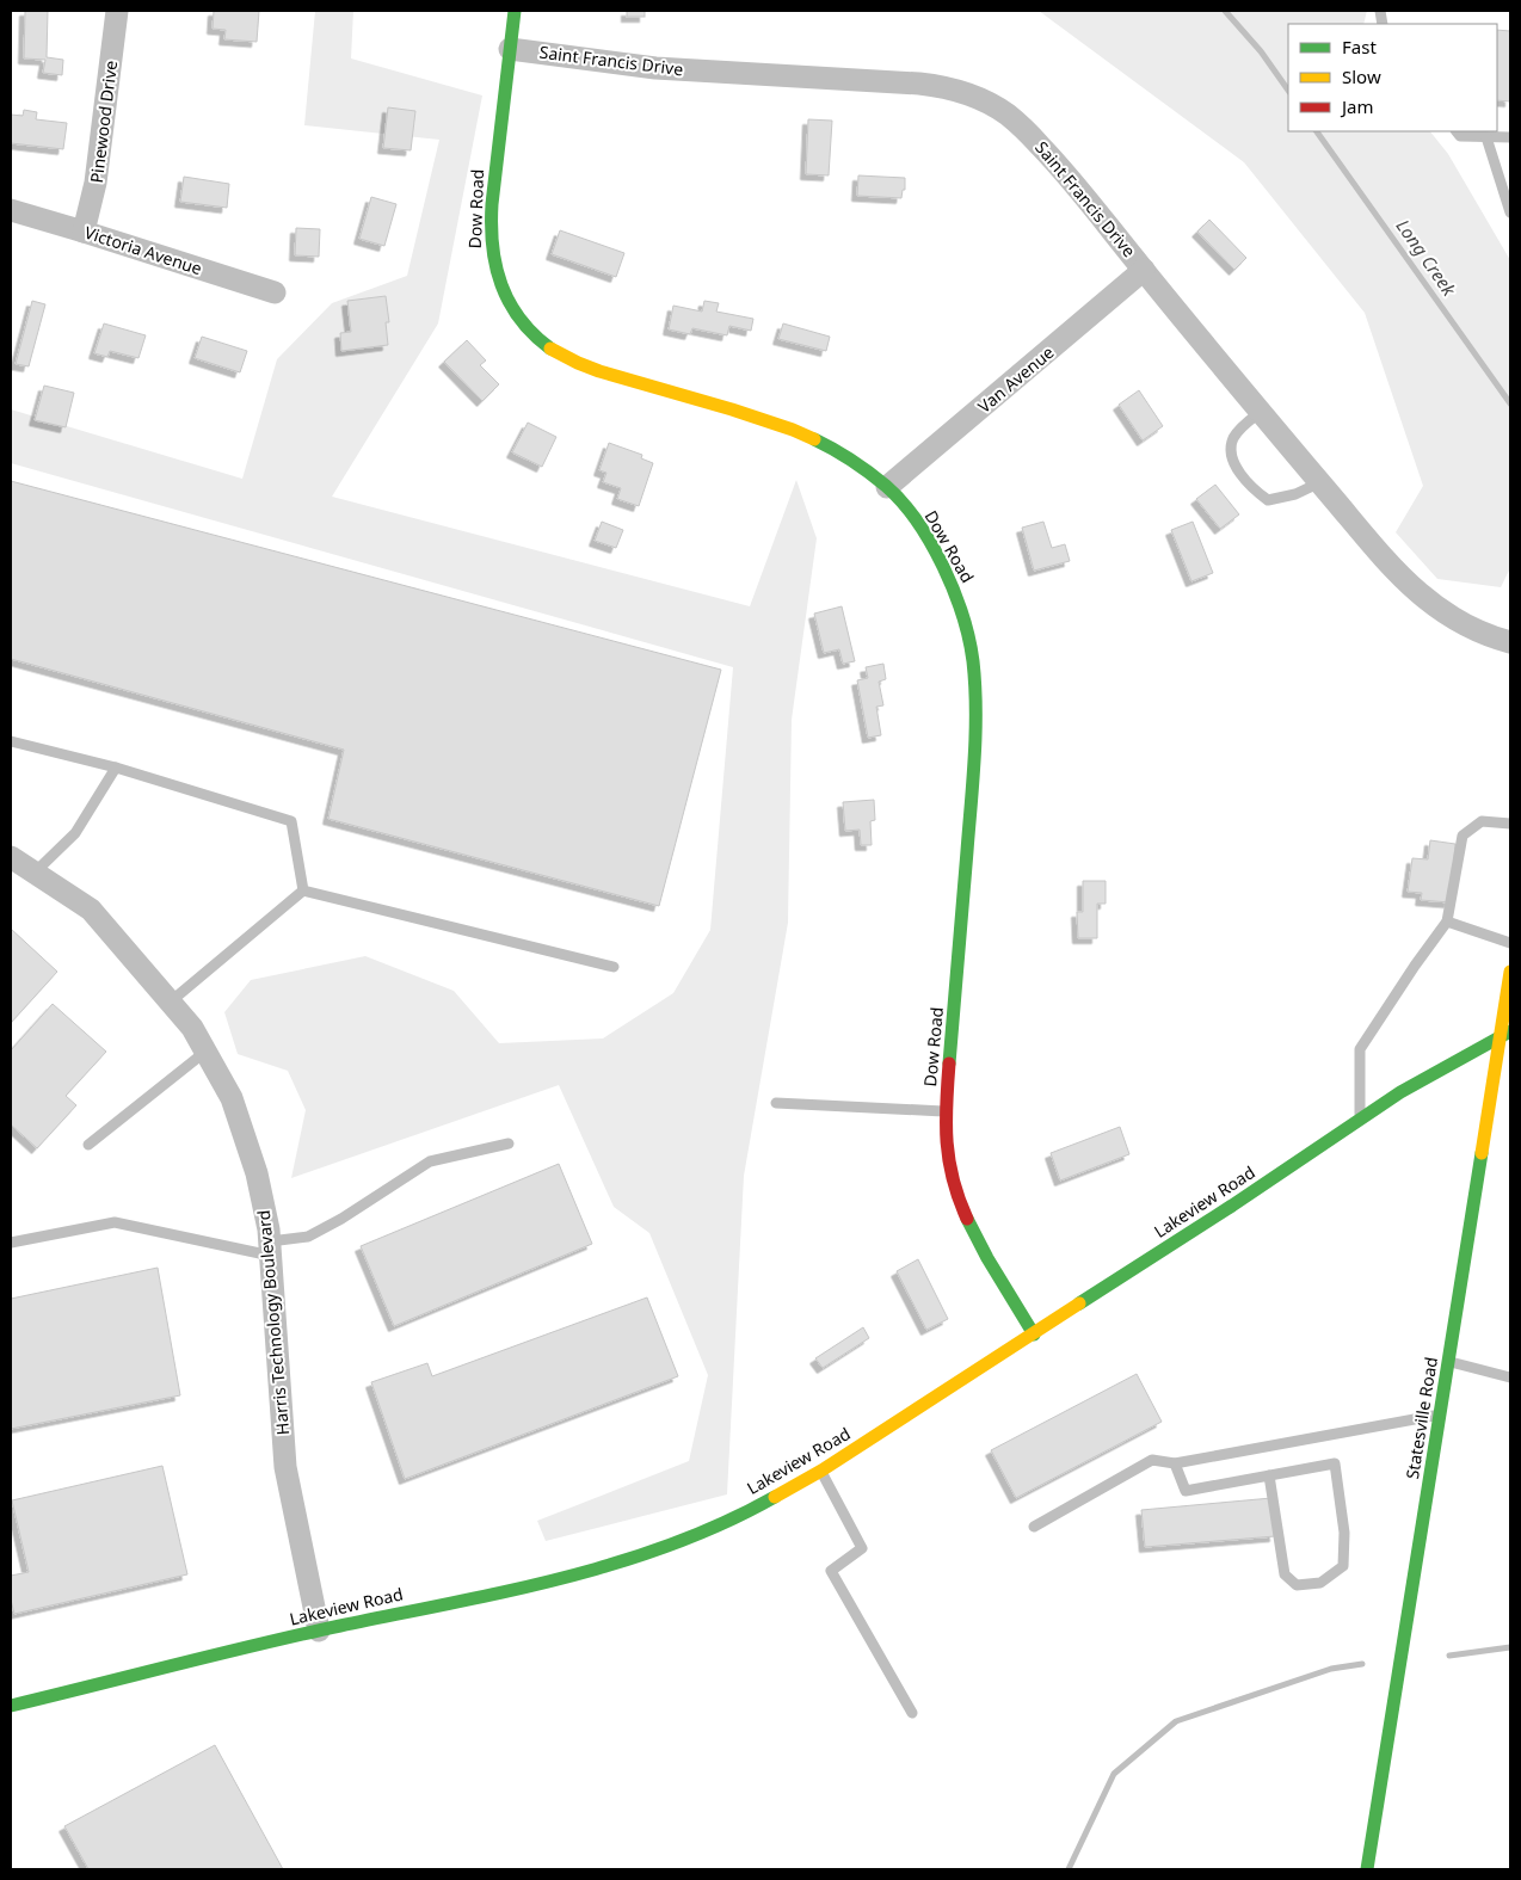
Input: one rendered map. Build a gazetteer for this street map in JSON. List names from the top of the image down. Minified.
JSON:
{"streets":{"main road":["Dow Road","Lakeview Road","Statesville Road"],"street":["Saint Francis Drive","Pinewood Drive","Victoria Avenue","Van Avenue","Harris Technology Boulevard"]},"crossings":[["Saint Francis Drive","Dow Road"],["Saint Francis Drive","Van Avenue"],["Pinewood Drive","Victoria Avenue"],["Dow Road","Van Avenue"],["Dow Road","Lakeview Road"],["Lakeview Road","Harris Technology Boulevard"],["Lakeview Road","Statesville Road"]],"water":["Long Creek"],"legend":["Fast","Slow","Jam"]}
